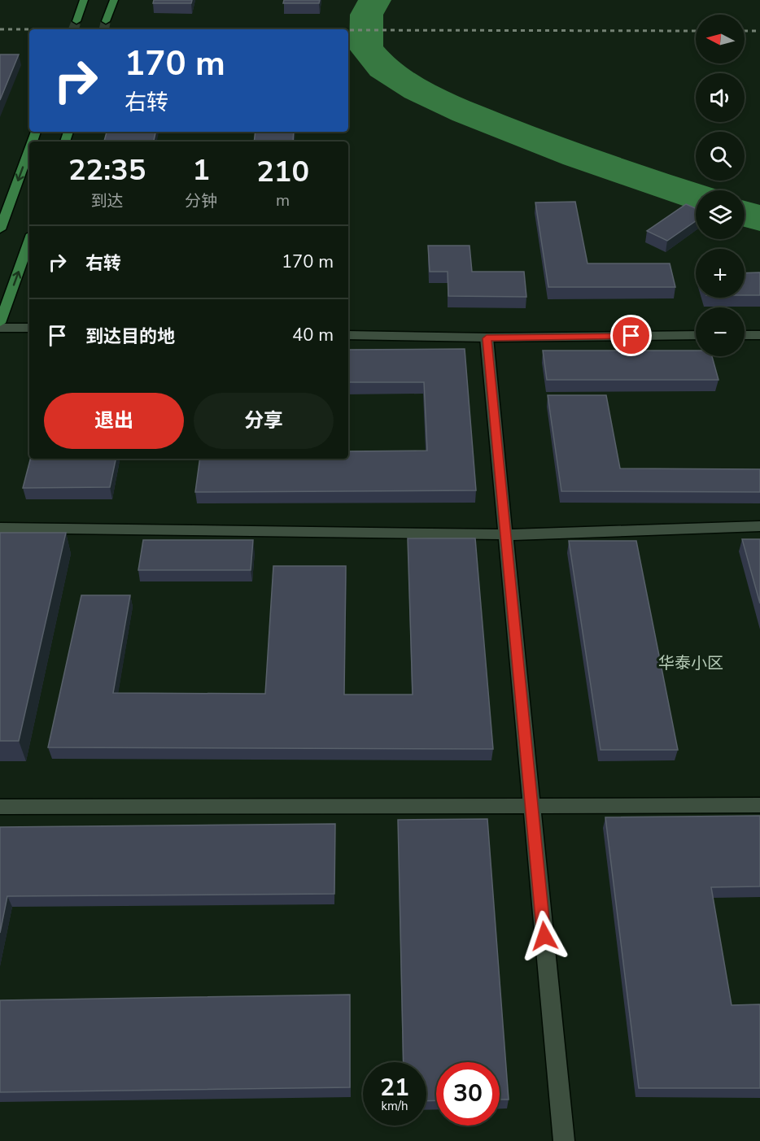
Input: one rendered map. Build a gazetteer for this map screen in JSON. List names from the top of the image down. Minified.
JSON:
{"districts":["华泰小区"],"north":"left","page":{"map_buttons":["+","−"],"turn":["170 m","右转"],"eta":["22:35","到达","1","分钟","210","m"],"list":[{"name":"右转","value":"170 m"},{"name":"到达目的地","value":"40 m"}],"buttons":["退出","分享"],"speed":"21 km/h","limit":"30"}}
